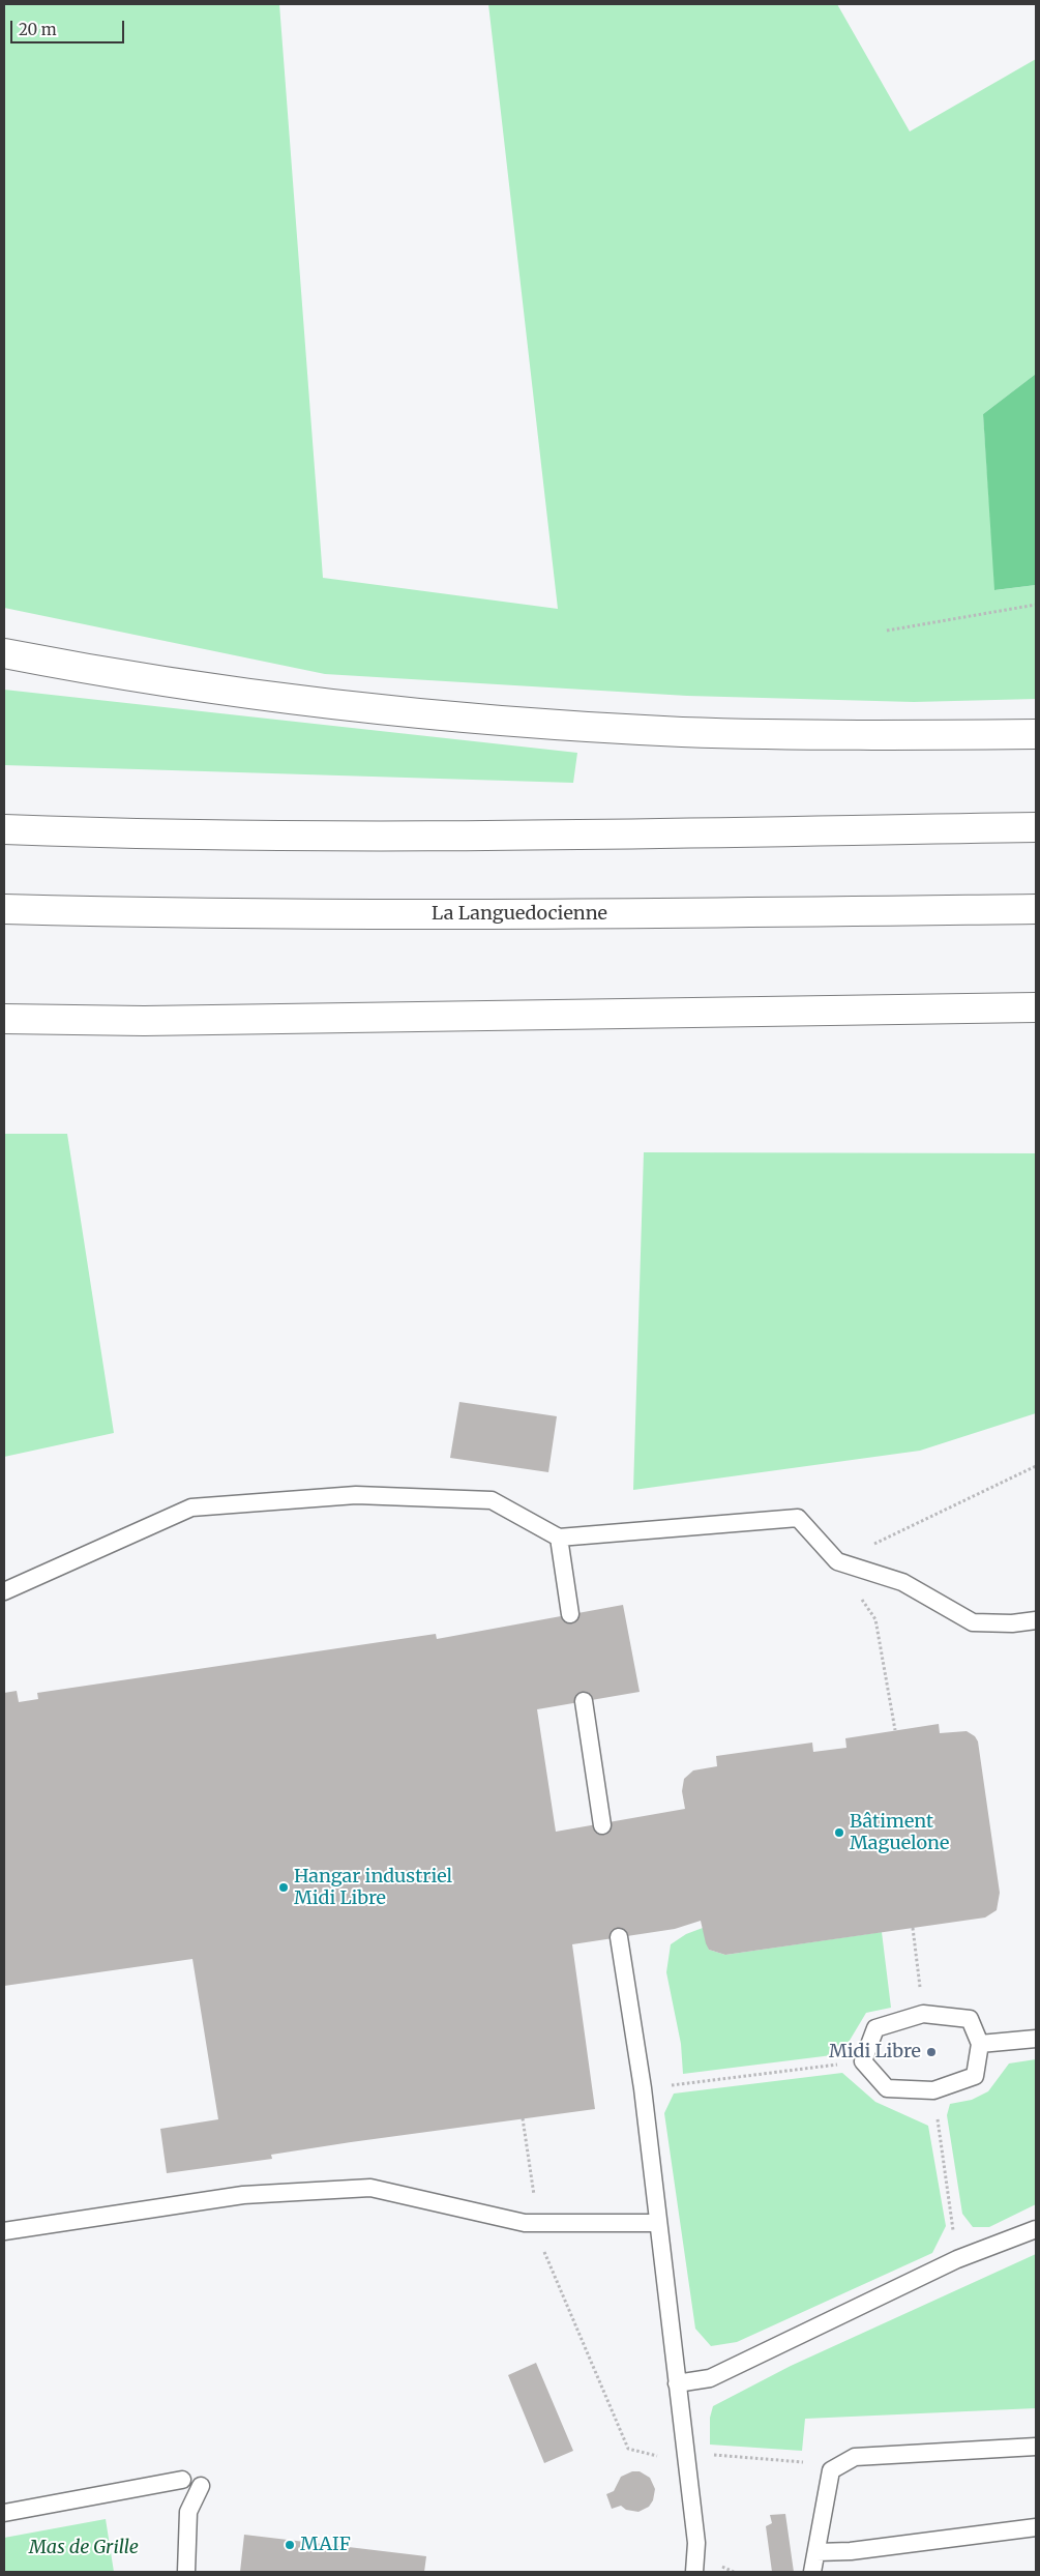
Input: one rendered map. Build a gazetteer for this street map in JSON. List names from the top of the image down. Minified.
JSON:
{"streets":{"highway":["La Languedocienne"]},"parks":["Mas de Grille"],"places":["Bâtiment Maguelone","Hangar industriel Midi Libre","Midi Libre","MAIF"],"scale_bar":"20 m"}
